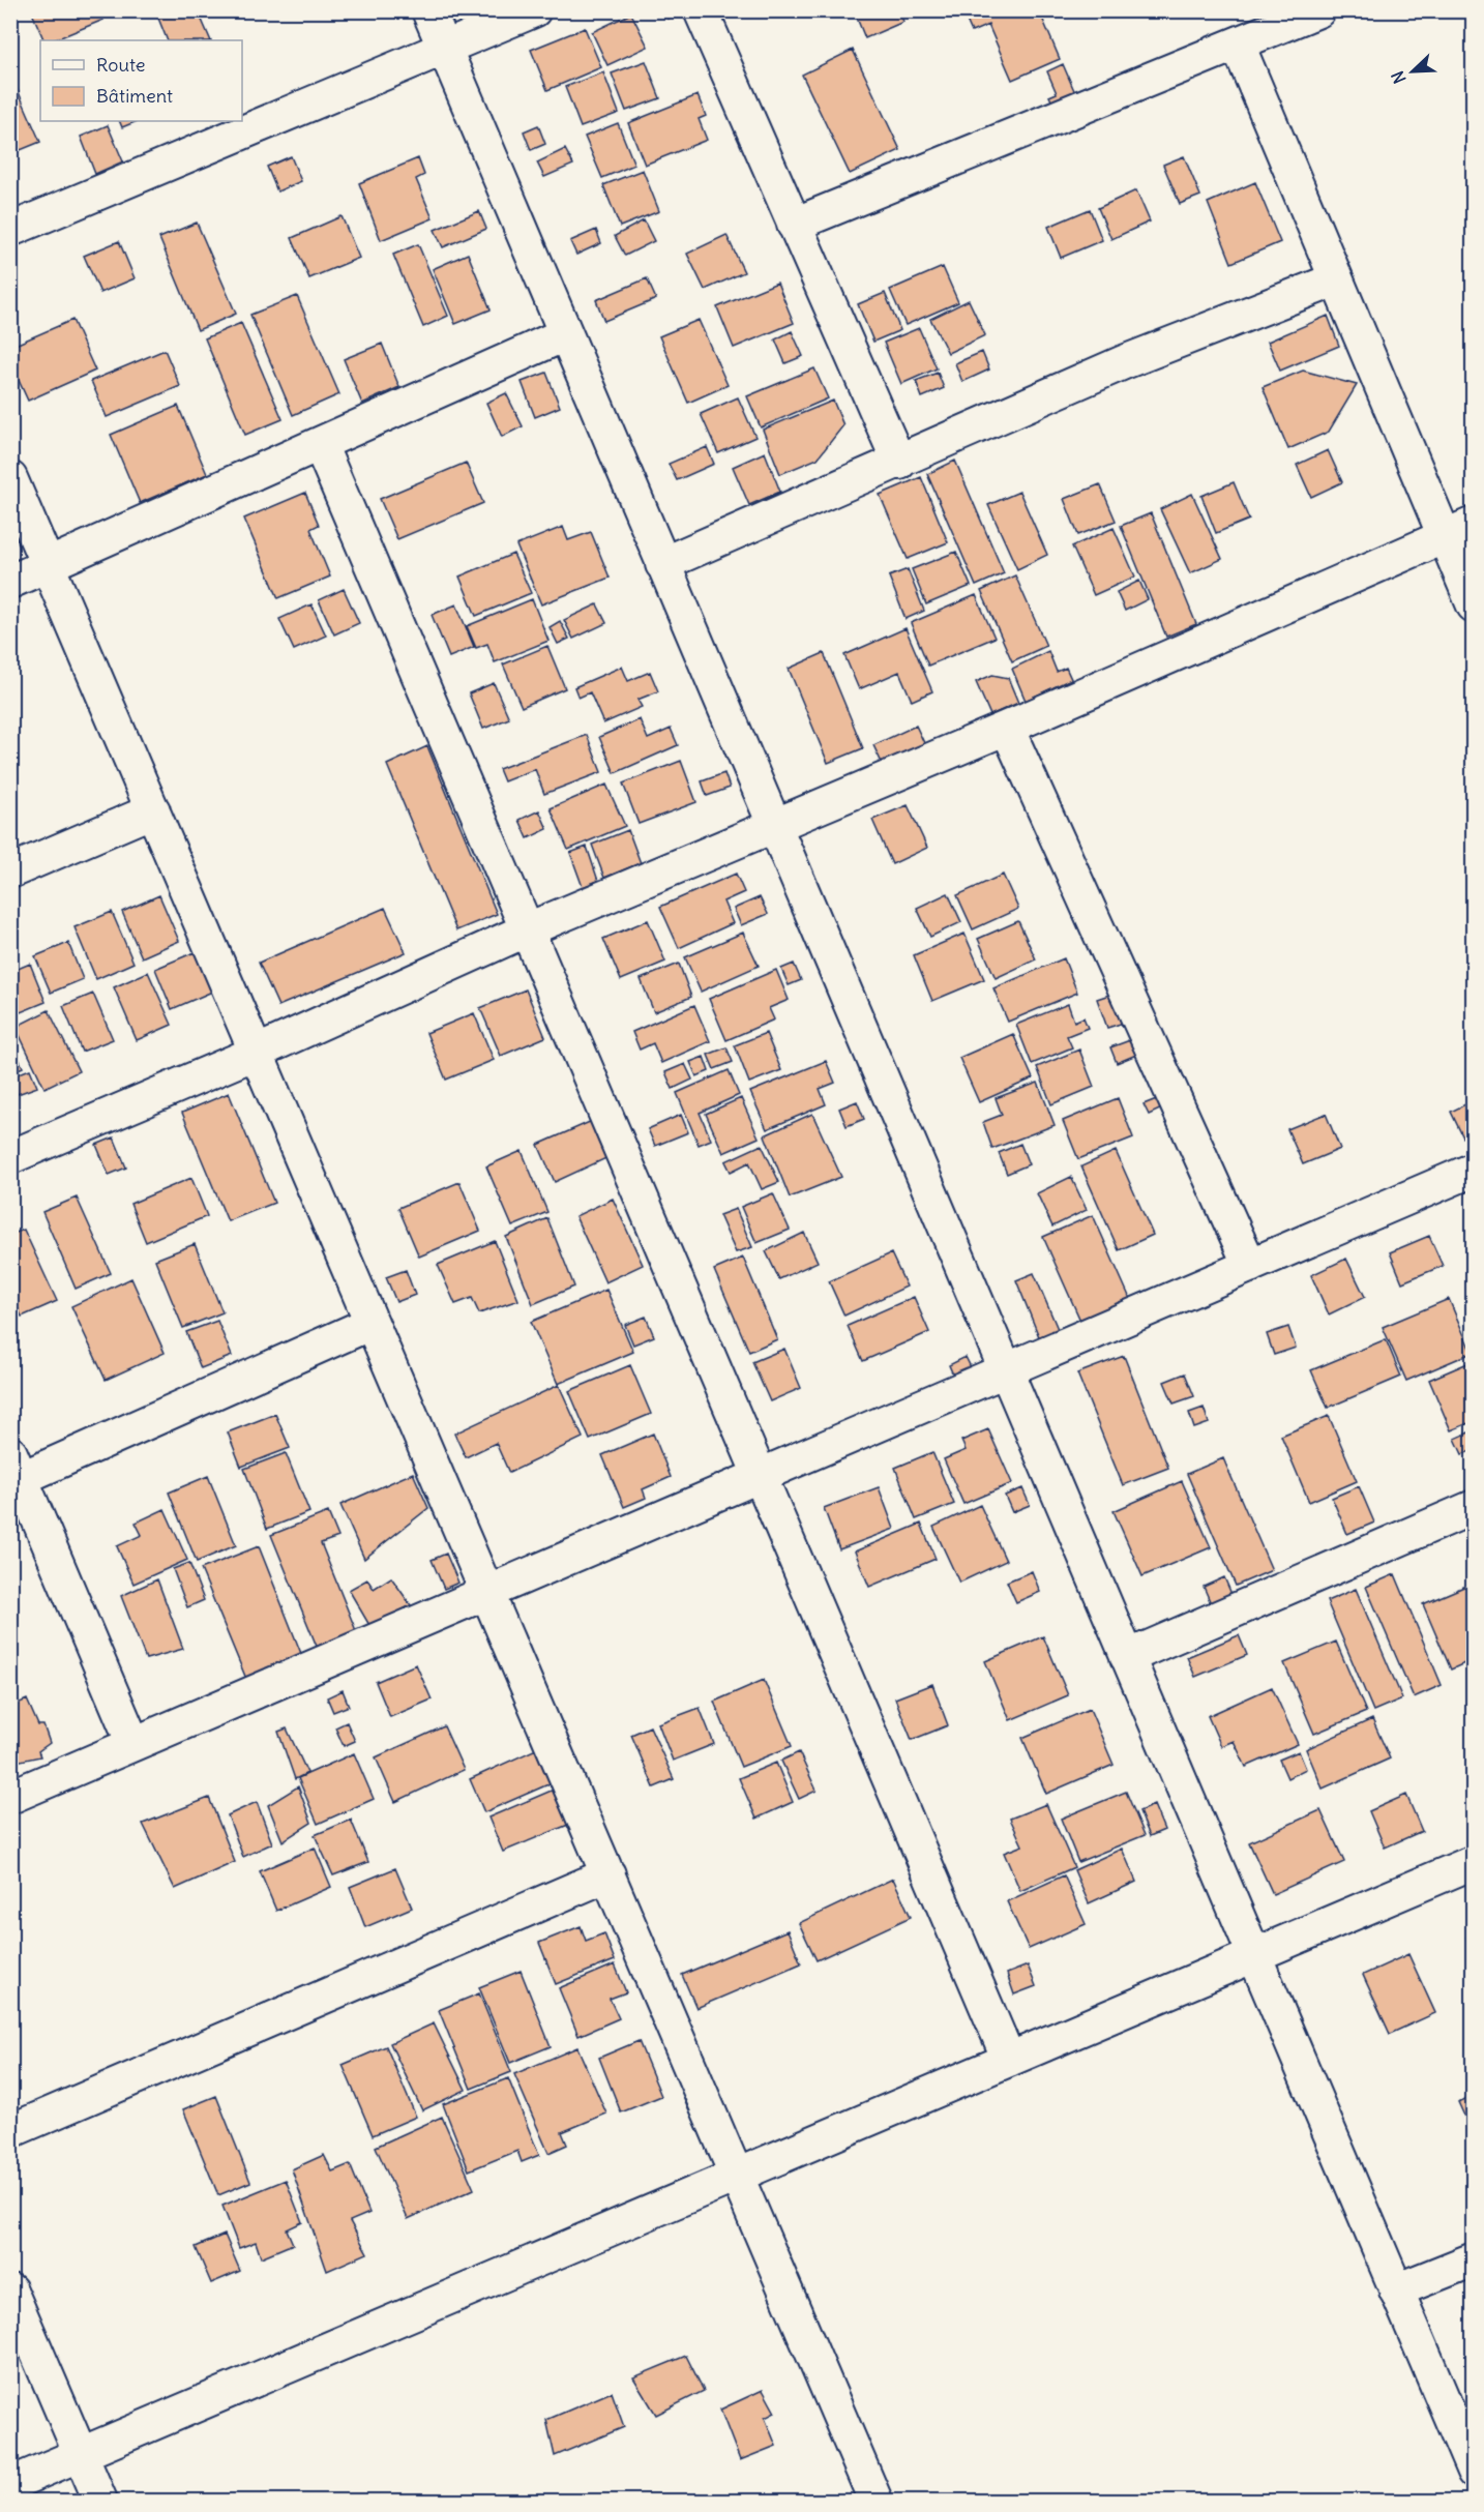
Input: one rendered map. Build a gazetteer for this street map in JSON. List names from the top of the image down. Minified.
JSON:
{"legend":["Route","Bâtiment"],"north":"bottom left"}
